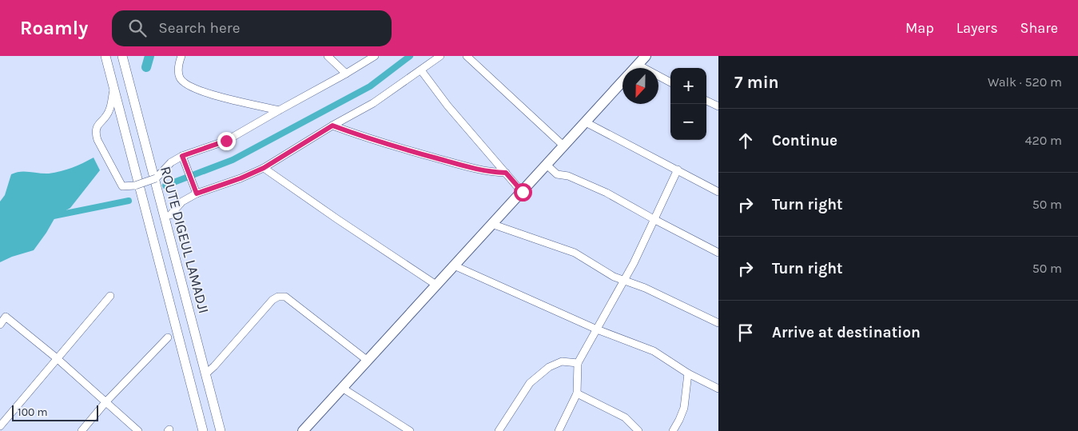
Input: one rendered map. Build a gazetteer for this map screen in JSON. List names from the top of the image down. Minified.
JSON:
{"streets":{"main road":["ROUTE DIGEUL LAMADJI"]},"scale_bar":"100 m","north":"bottom","page":{"header":"Roamly","search":"Search here","nav":["Map","Layers","Share"],"heading":["7 min","Walk · 520 m"],"map_buttons":["+","−"],"list":[["Continue","420 m"],["Turn right","50 m"],["Turn right","50 m"],"Arrive at destination"],"scale":"100 m"}}
